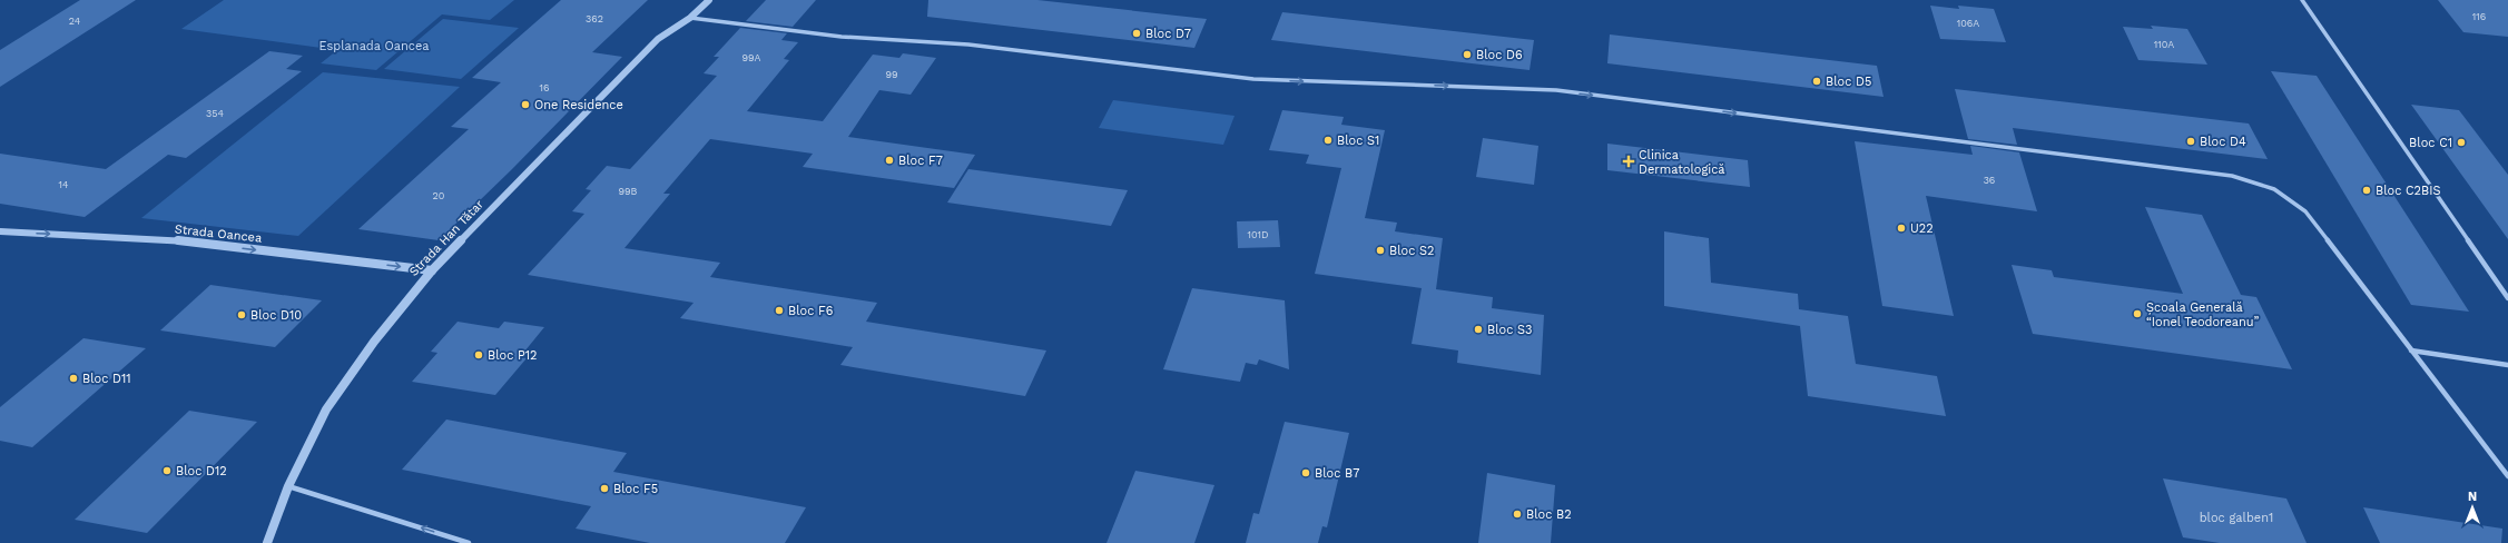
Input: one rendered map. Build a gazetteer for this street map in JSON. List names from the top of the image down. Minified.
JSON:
{"streets":{"street":["Strada Oancea","Strada Han Tătar"]},"crossings":[["Strada Oancea","Strada Han Tătar"]],"one_way":["Strada Oancea"],"parks":["Esplanada Oancea"],"places":{"other":["Bloc D7","Bloc D6","Bloc D5","One Residence","Bloc S1","Bloc D4","Bloc C1","Bloc F7","Bloc C2BIS","U22","Bloc S2","Bloc F6","Școala Generală “Ionel Teodoreanu”","Bloc D10","Bloc S3","Bloc P12","Bloc D11","Bloc D12","Bloc B7","Bloc F5","Bloc B2"],"health":["Clinica Dermatologică"]},"house_numbers":["116","362","24","106A","110A","99A","99","16","354","36","14","99B","20","101D","bloc galben1"],"north":"top"}
